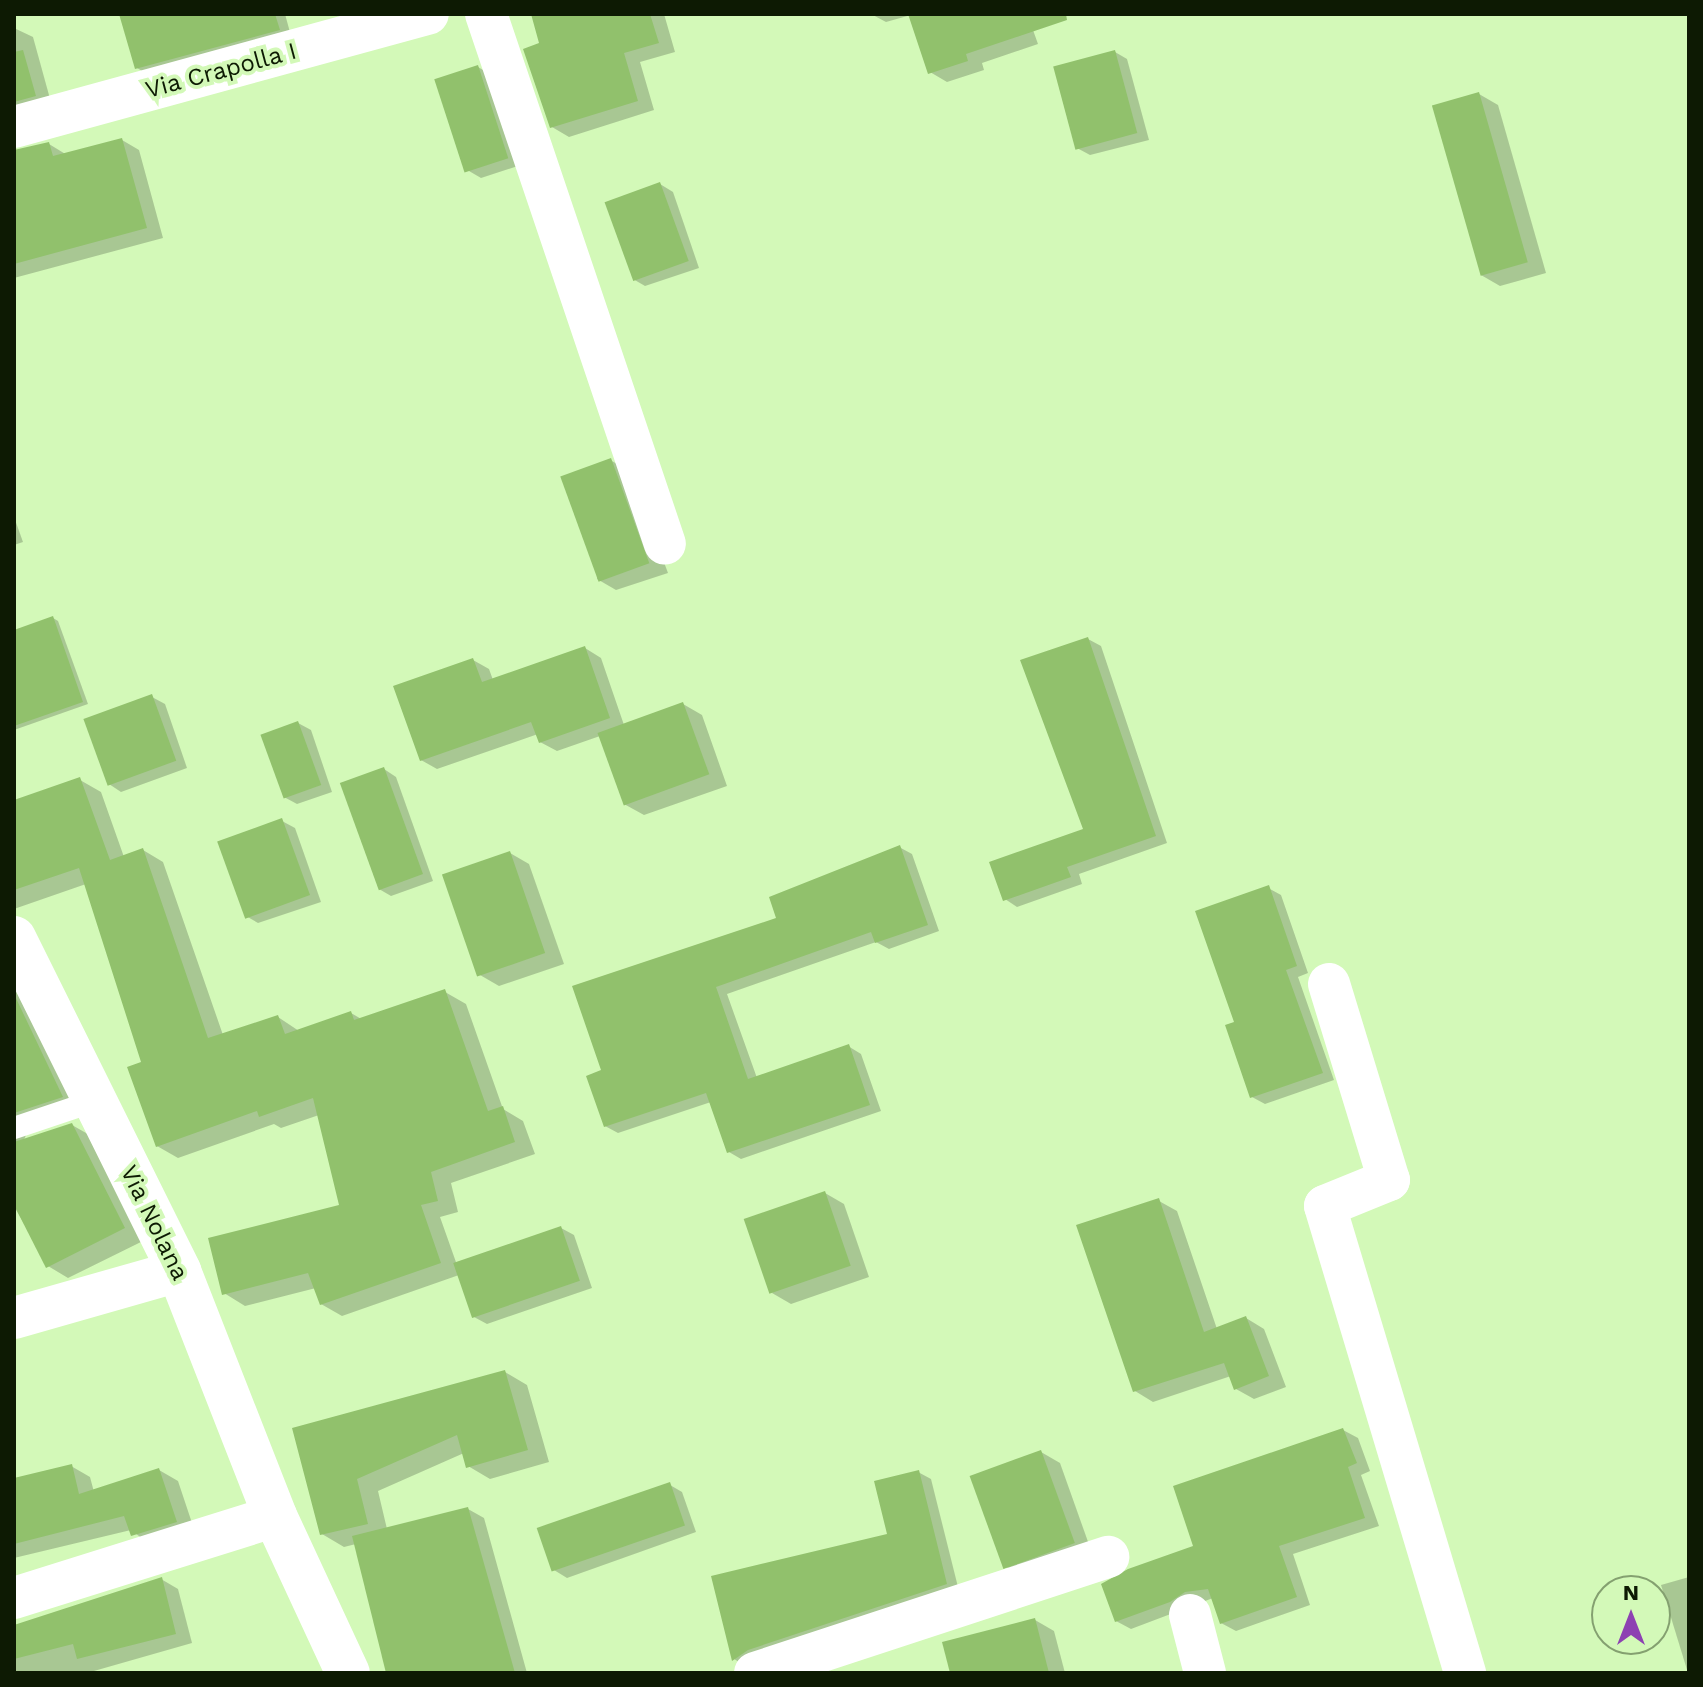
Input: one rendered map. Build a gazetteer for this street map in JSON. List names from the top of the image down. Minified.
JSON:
{"streets":{"street":["Via Crapolla I","Via Nolana"]},"north":"top"}
